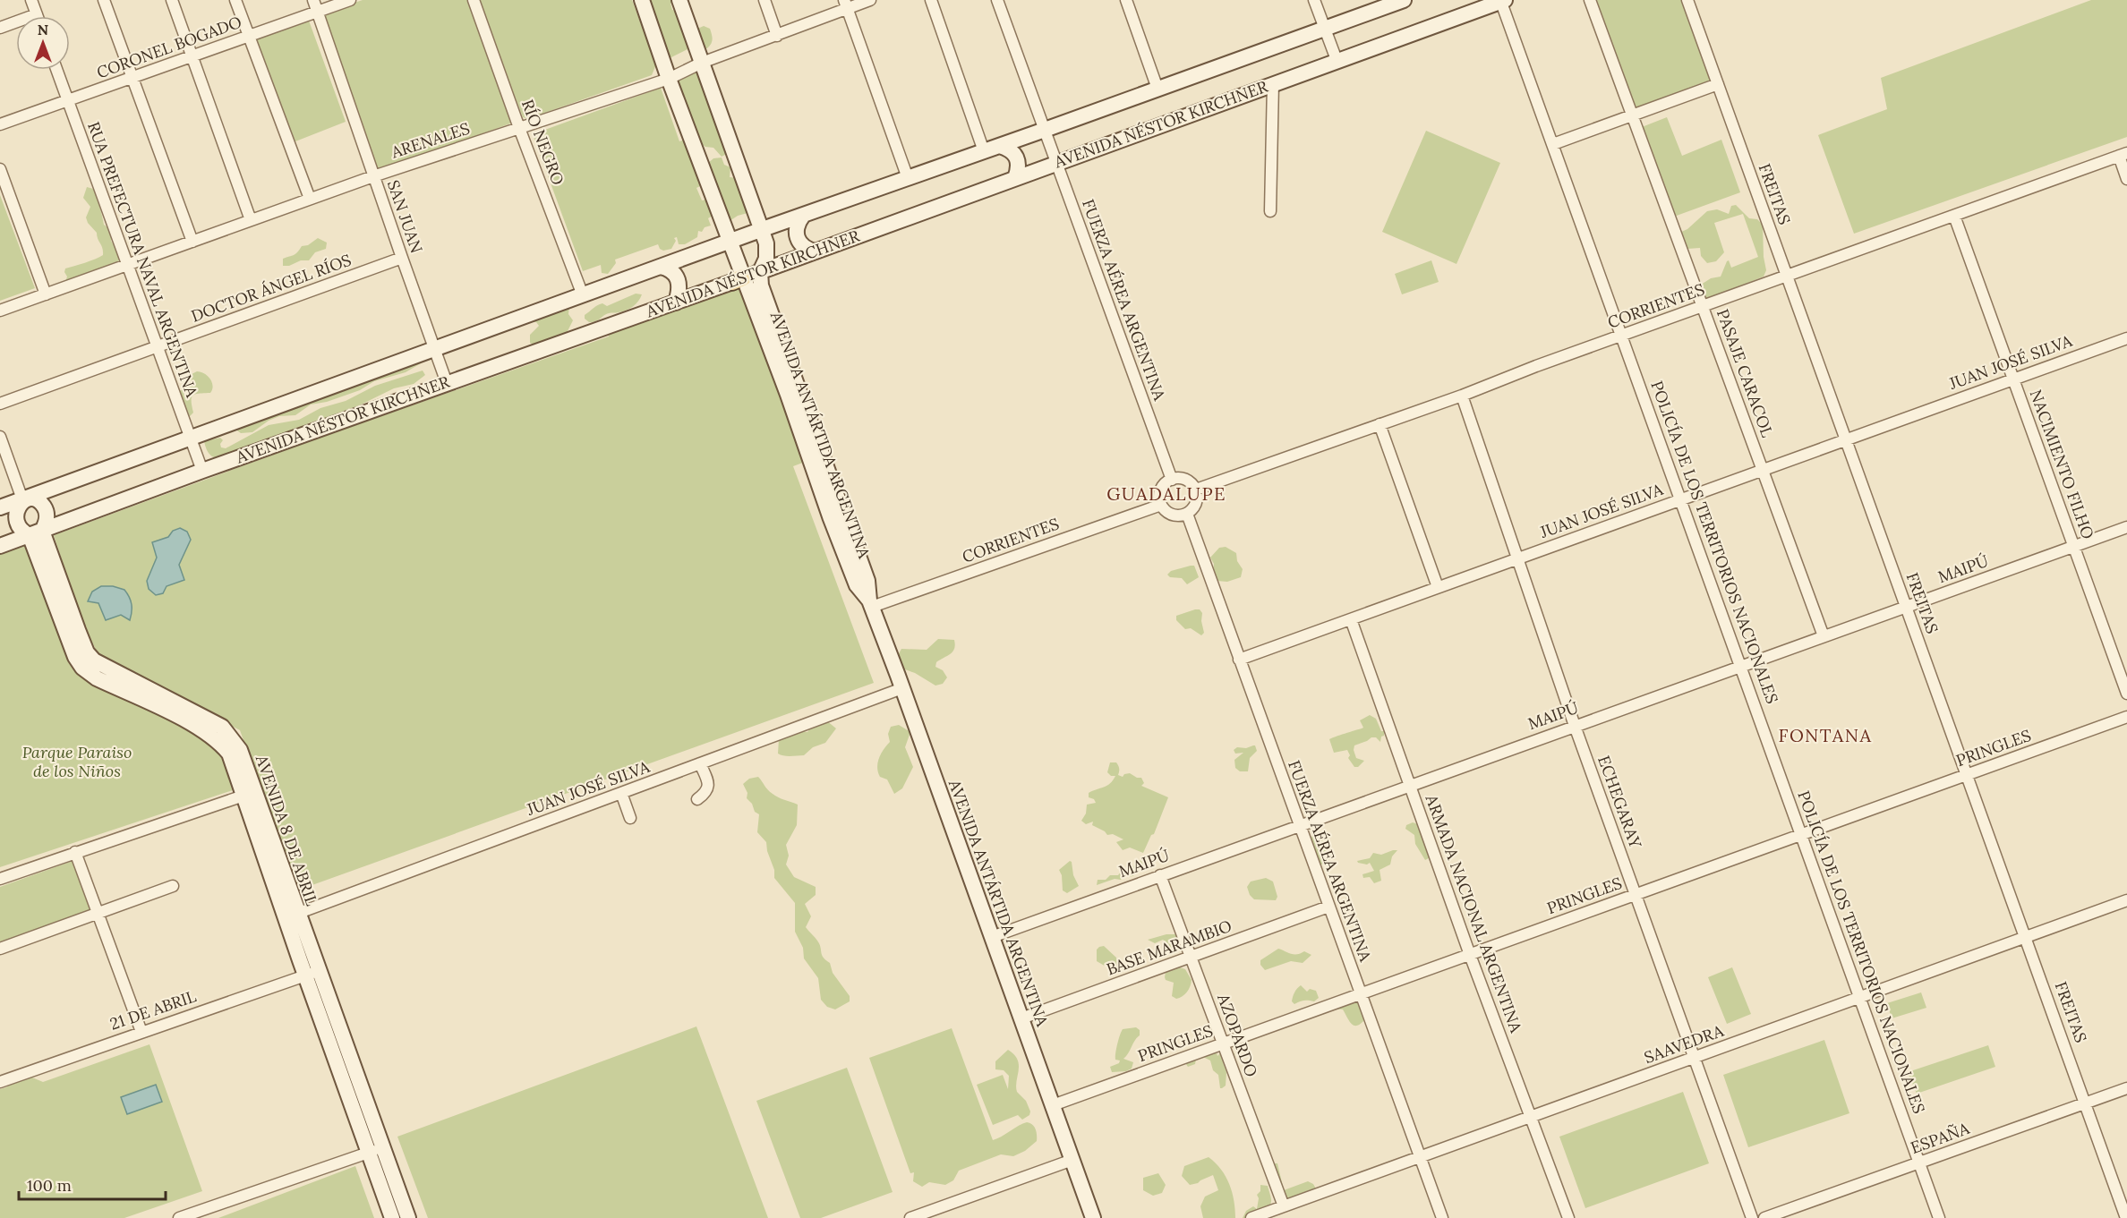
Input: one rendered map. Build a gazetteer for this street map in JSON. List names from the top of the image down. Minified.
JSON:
{"streets":{"main road":["AVENIDA NÉSTOR KIRCHNER","AVENIDA ANTÁRTIDA ARGENTINA","AVENIDA 8 DE ABRIL"],"street":["CORONEL BOGADO","ARENALES","RÍO NEGRO","FREITAS","SAN JUAN","RUA PREFECTURA NAVAL ARGENTINA","DOCTOR ÁNGEL RÍOS","FUERZA AÉREA ARGENTINA","CORRIENTES","JUAN JOSÉ SILVA","PASAJE CARACOL","NACIMIENTO FILHO","POLICÍA DE LOS TERRITORIOS NACIONALES","MAIPÚ","PRINGLES","ECHEGARAY","ARMADA NACIONAL ARGENTINA","BASE MARAMBIO","21 DE ABRIL","AZOPARDO","SAAVEDRA","ESPAÑA"]},"crossings":[["CORONEL BOGADO","SAN JUAN"],["CORONEL BOGADO","RUA PREFECTURA NAVAL ARGENTINA"],["AVENIDA NÉSTOR KIRCHNER","SAN JUAN"],["AVENIDA NÉSTOR KIRCHNER","RUA PREFECTURA NAVAL ARGENTINA"],["AVENIDA NÉSTOR KIRCHNER","FUERZA AÉREA ARGENTINA"],["AVENIDA NÉSTOR KIRCHNER","AVENIDA ANTÁRTIDA ARGENTINA"],["AVENIDA NÉSTOR KIRCHNER","POLICÍA DE LOS TERRITORIOS NACIONALES"],["AVENIDA NÉSTOR KIRCHNER","AVENIDA 8 DE ABRIL"],["ARENALES","RÍO NEGRO"],["ARENALES","SAN JUAN"],["ARENALES","RUA PREFECTURA NAVAL ARGENTINA"],["ARENALES","AVENIDA ANTÁRTIDA ARGENTINA"],["FREITAS","CORRIENTES"],["FREITAS","JUAN JOSÉ SILVA"],["FREITAS","MAIPÚ"],["FREITAS","PRINGLES"],["FREITAS","SAAVEDRA"],["FREITAS","ESPAÑA"],["SAN JUAN","DOCTOR ÁNGEL RÍOS"],["RUA PREFECTURA NAVAL ARGENTINA","DOCTOR ÁNGEL RÍOS"],["FUERZA AÉREA ARGENTINA","CORRIENTES"],["FUERZA AÉREA ARGENTINA","JUAN JOSÉ SILVA"],["FUERZA AÉREA ARGENTINA","MAIPÚ"],["FUERZA AÉREA ARGENTINA","PRINGLES"],["FUERZA AÉREA ARGENTINA","BASE MARAMBIO"],["FUERZA AÉREA ARGENTINA","SAAVEDRA"],["CORRIENTES","PASAJE CARACOL"],["CORRIENTES","AVENIDA ANTÁRTIDA ARGENTINA"],["CORRIENTES","NACIMIENTO FILHO"],["CORRIENTES","POLICÍA DE LOS TERRITORIOS NACIONALES"],["CORRIENTES","ECHEGARAY"],["JUAN JOSÉ SILVA","PASAJE CARACOL"],["JUAN JOSÉ SILVA","AVENIDA ANTÁRTIDA ARGENTINA"],["JUAN JOSÉ SILVA","NACIMIENTO FILHO"],["JUAN JOSÉ SILVA","POLICÍA DE LOS TERRITORIOS NACIONALES"],["JUAN JOSÉ SILVA","ECHEGARAY"],["JUAN JOSÉ SILVA","AVENIDA 8 DE ABRIL"],["JUAN JOSÉ SILVA","ARMADA NACIONAL ARGENTINA"],["PASAJE CARACOL","MAIPÚ"],["AVENIDA ANTÁRTIDA ARGENTINA","MAIPÚ"],["AVENIDA ANTÁRTIDA ARGENTINA","PRINGLES"],["AVENIDA ANTÁRTIDA ARGENTINA","BASE MARAMBIO"],["NACIMIENTO FILHO","MAIPÚ"],["POLICÍA DE LOS TERRITORIOS NACIONALES","MAIPÚ"],["POLICÍA DE LOS TERRITORIOS NACIONALES","PRINGLES"],["POLICÍA DE LOS TERRITORIOS NACIONALES","SAAVEDRA"],["POLICÍA DE LOS TERRITORIOS NACIONALES","ESPAÑA"],["MAIPÚ","ECHEGARAY"],["MAIPÚ","ARMADA NACIONAL ARGENTINA"],["MAIPÚ","AZOPARDO"],["PRINGLES","ECHEGARAY"],["PRINGLES","ARMADA NACIONAL ARGENTINA"],["PRINGLES","AZOPARDO"],["ECHEGARAY","SAAVEDRA"],["AVENIDA 8 DE ABRIL","21 DE ABRIL"],["ARMADA NACIONAL ARGENTINA","SAAVEDRA"],["BASE MARAMBIO","AZOPARDO"],["AZOPARDO","SAAVEDRA"]],"districts":["GUADALUPE","FONTANA"],"parks":["Parque Paraiso de los Niños"],"scale_bar":"100 m","north":"top"}
